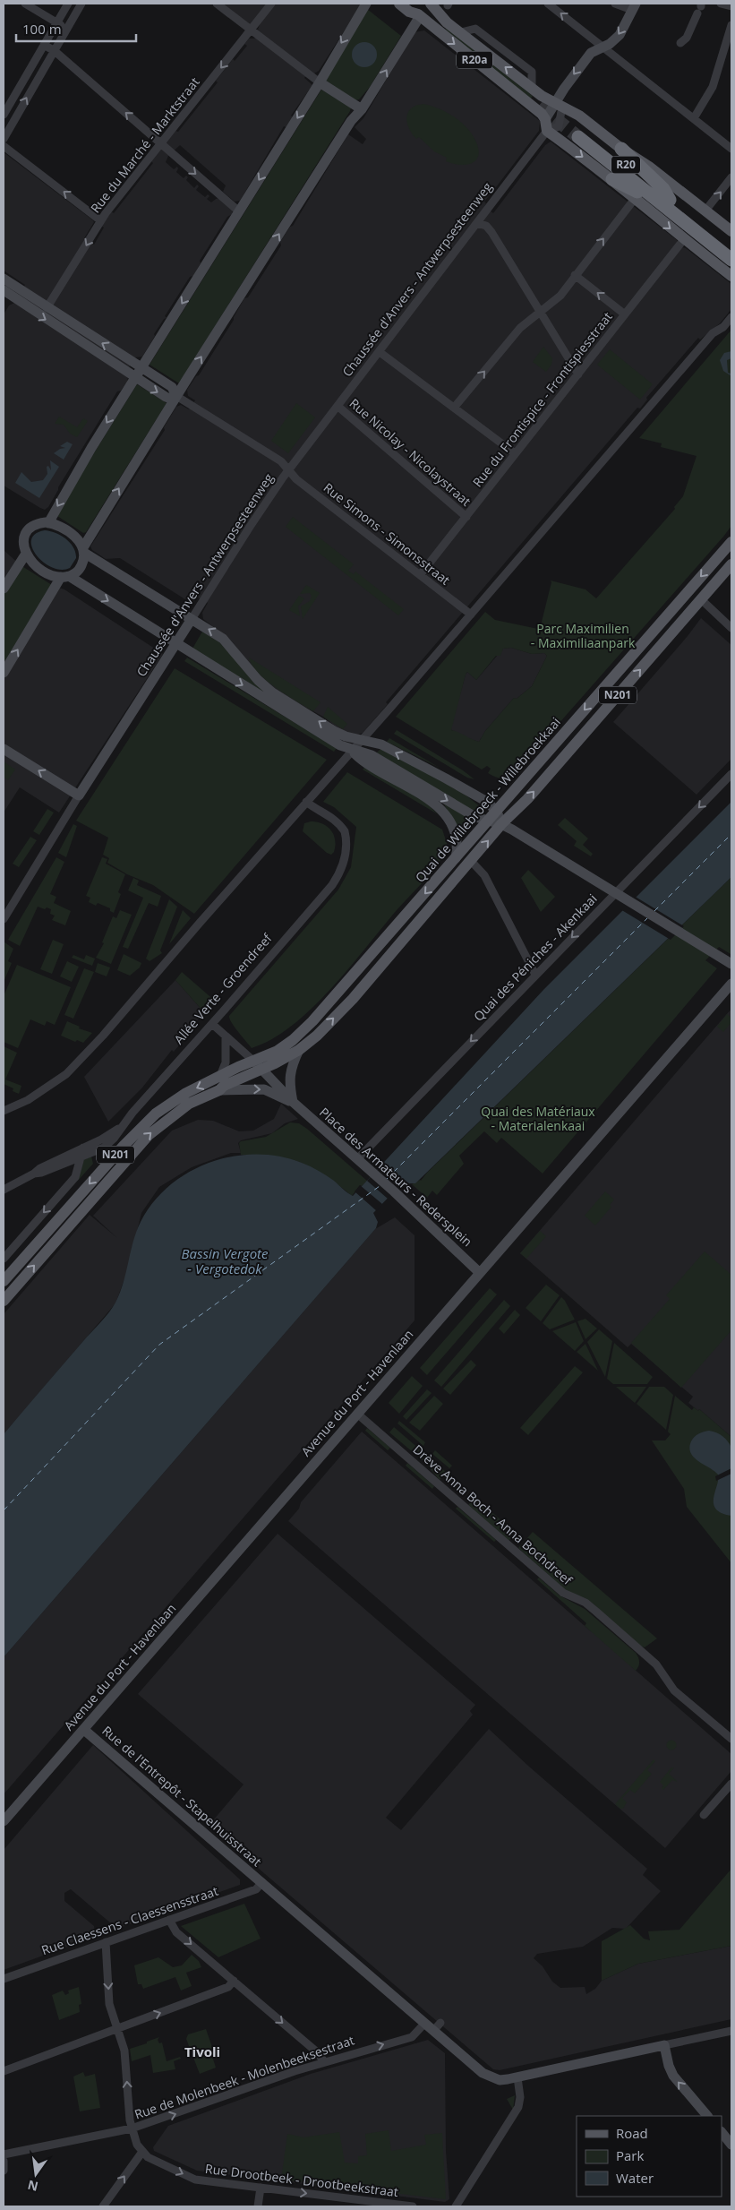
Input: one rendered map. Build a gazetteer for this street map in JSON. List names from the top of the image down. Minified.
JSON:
{"streets":{"highway":["R20"],"main road":["R20a","N201","Quai de Willebroeck - Willebroekkaai"],"street":["Rue du Marché - Marktstraat","Chaussée d'Anvers - Antwerpsesteenweg","Rue du Frontispice - Frontispiesstraat","Rue Nicolay - Nicolaystraat","Rue Simons - Simonsstraat","Quai des Péniches - Akenkaai","Allée Verte - Groendreef","Place des Armateurs - Redersplein","Avenue du Port - Havenlaan","Drève Anna Boch - Anna Bochdreef","Rue de l'Entrepôt - Stapelhuisstraat","Rue Claessens - Claessensstraat","Rue de Molenbeek - Molenbeeksestraat","Rue Drootbeek - Drootbeekstraat"]},"crossings":[["R20a","Chaussée d'Anvers - Antwerpsesteenweg"],["Chaussée d'Anvers - Antwerpsesteenweg","Rue Nicolay - Nicolaystraat"],["Chaussée d'Anvers - Antwerpsesteenweg","Rue Simons - Simonsstraat"],["Rue du Frontispice - Frontispiesstraat","Rue Nicolay - Nicolaystraat"],["Rue du Frontispice - Frontispiesstraat","Rue Simons - Simonsstraat"],["N201","Quai de Willebroeck - Willebroekkaai"],["N201","Place des Armateurs - Redersplein"],["Quai de Willebroeck - Willebroekkaai","Place des Armateurs - Redersplein"],["Quai des Péniches - Akenkaai","Place des Armateurs - Redersplein"],["Allée Verte - Groendreef","Place des Armateurs - Redersplein"],["Place des Armateurs - Redersplein","Avenue du Port - Havenlaan"],["Avenue du Port - Havenlaan","Drève Anna Boch - Anna Bochdreef"],["Avenue du Port - Havenlaan","Rue de l'Entrepôt - Stapelhuisstraat"],["Rue de l'Entrepôt - Stapelhuisstraat","Rue Claessens - Claessensstraat"],["Rue de l'Entrepôt - Stapelhuisstraat","Rue de Molenbeek - Molenbeeksestraat"],["Rue de Molenbeek - Molenbeeksestraat","Rue Drootbeek - Drootbeekstraat"]],"one_way":["Rue du Marché - Marktstraat","Quai des Péniches - Akenkaai","Rue de Molenbeek - Molenbeeksestraat","Rue Drootbeek - Drootbeekstraat"],"districts":["Tivoli"],"water":["Bassin Vergote - Vergotedok"],"parks":["Parc Maximilien - Maximiliaanpark","Quai des Matériaux - Materialenkaai"],"legend":["Road","Park","Water"],"scale_bar":"100 m","north":"bottom"}
